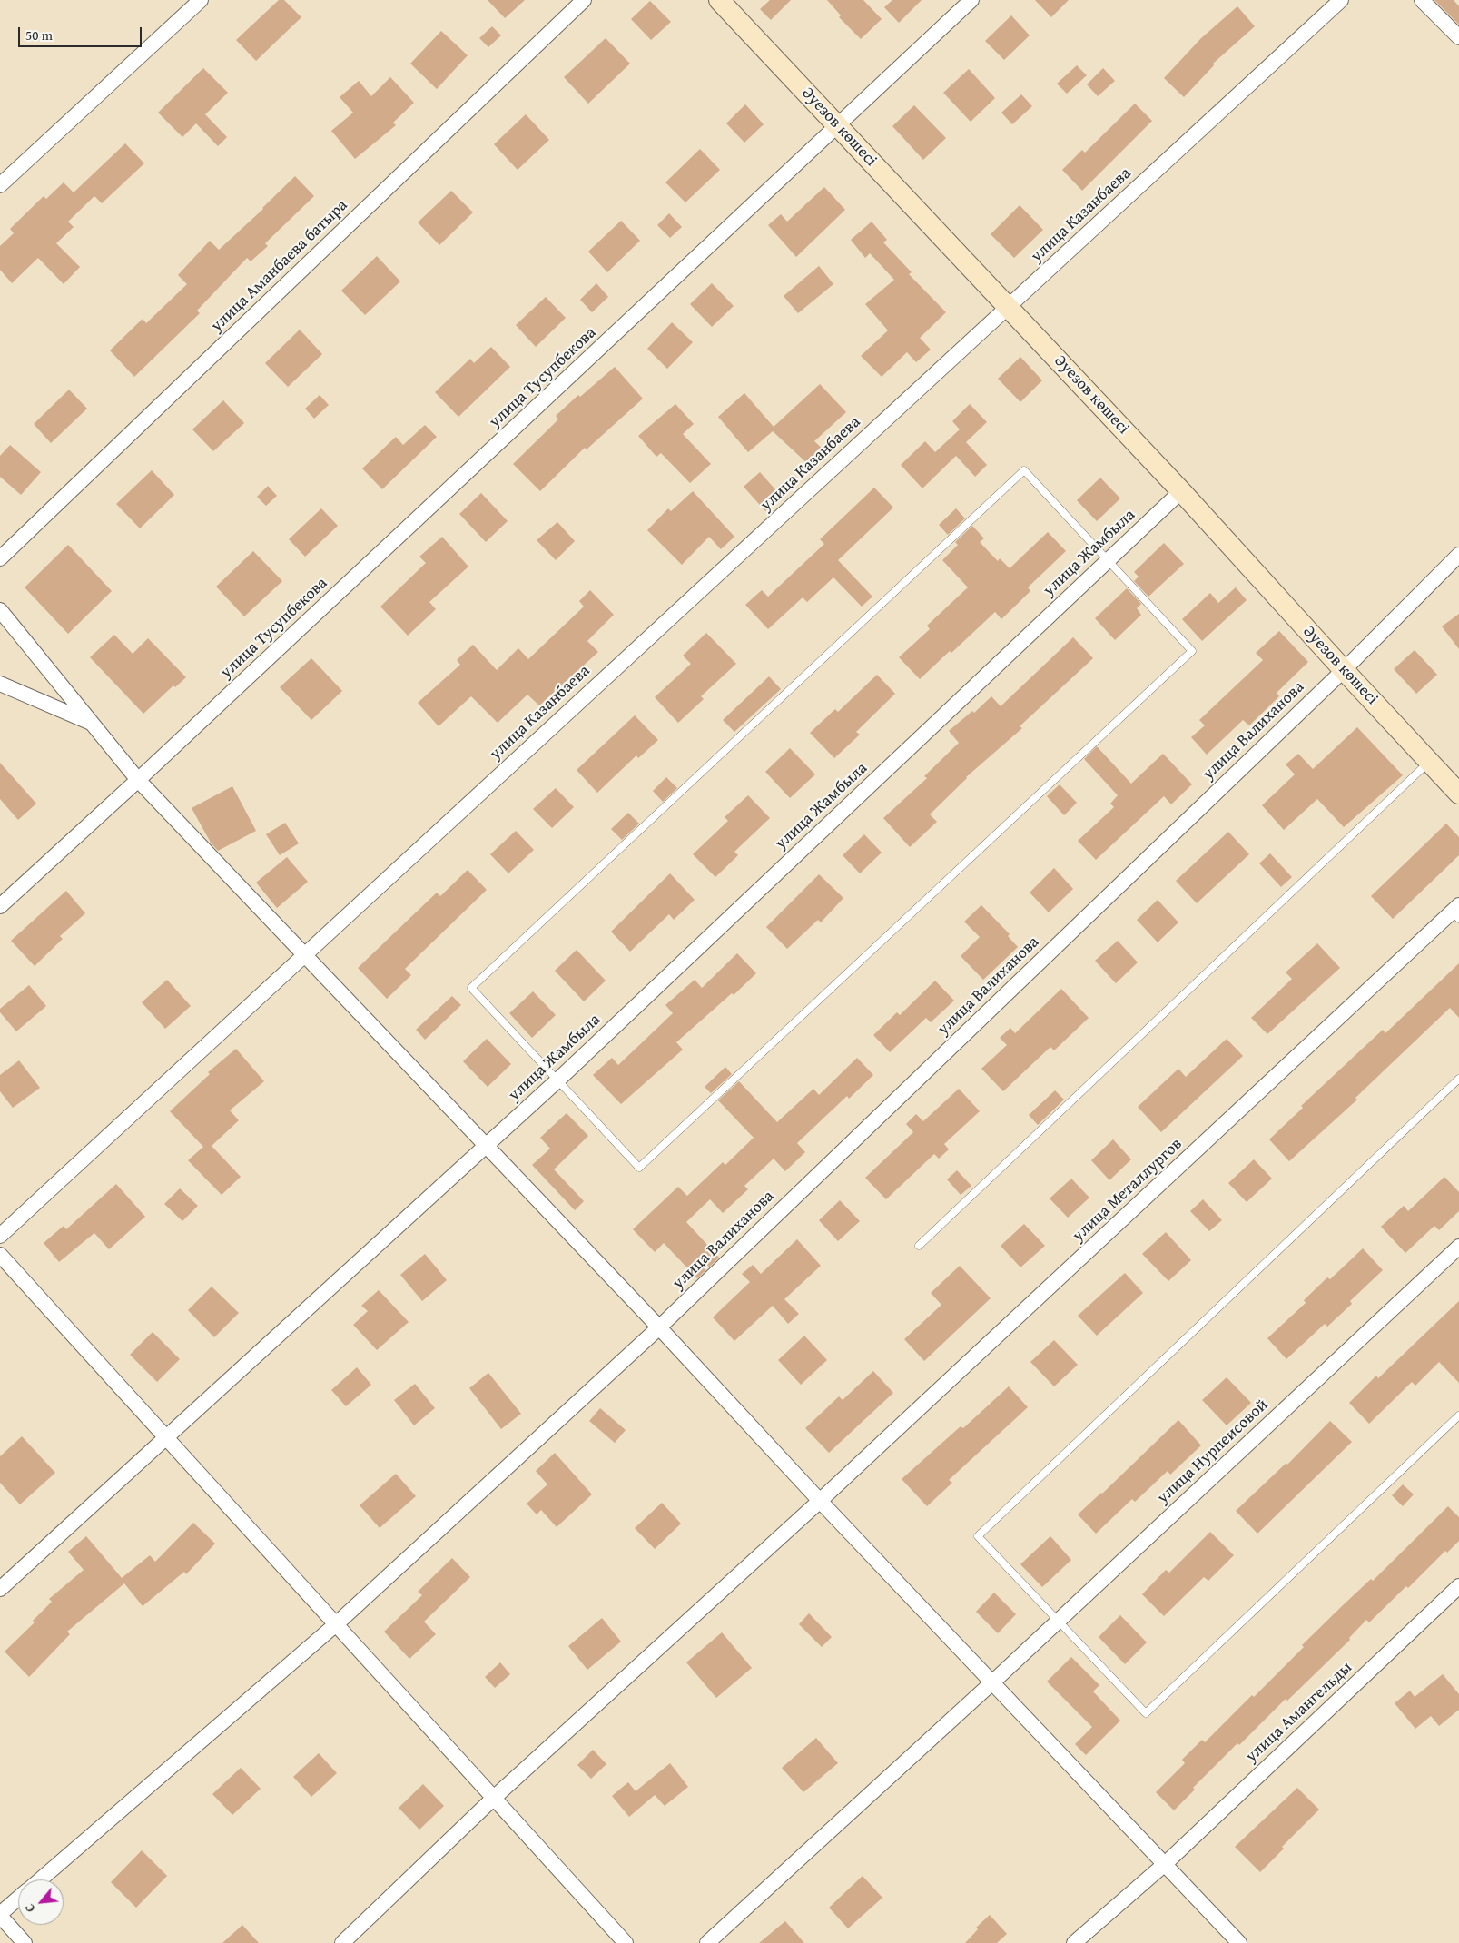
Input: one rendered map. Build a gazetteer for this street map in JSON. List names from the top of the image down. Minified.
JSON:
{"streets":{"main road":["Әуезов көшесі"],"street":["улица Казанбаева","улица Аманбаева батыра","улица Тусупбекова","улица Жамбыла","улица Валиханова","улица Металлургов","улица Нурпеисовой","улица Амангельды"]},"crossings":[["Әуезов көшесі","улица Казанбаева"],["Әуезов көшесі","улица Тусупбекова"],["Әуезов көшесі","улица Жамбыла"],["Әуезов көшесі","улица Валиханова"]],"scale_bar":"50 m","north":"bottom left"}
